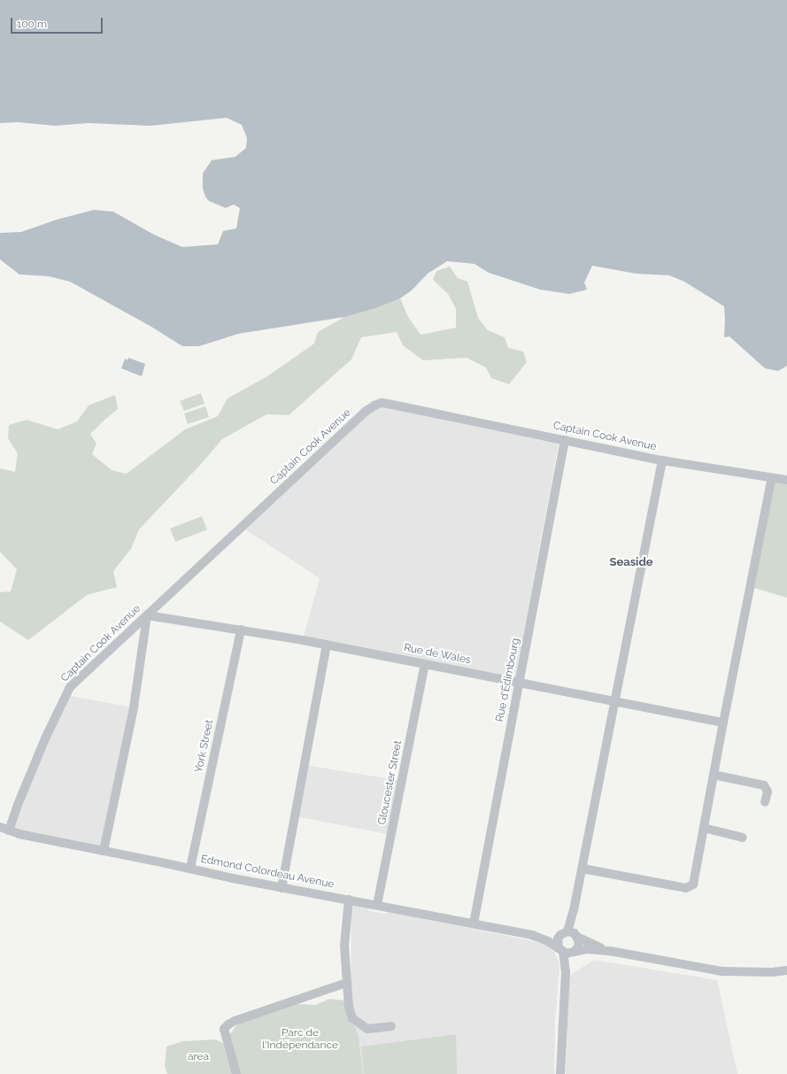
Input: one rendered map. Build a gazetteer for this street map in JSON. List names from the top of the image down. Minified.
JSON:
{"streets":{"street":["Captain Cook Avenue","Rue de Wales","Rue d'Édimbourg","York Street","Gloucester Street","Edmond Colordeau Avenue"]},"crossings":[["Captain Cook Avenue","Rue de Wales"],["Captain Cook Avenue","Rue d'Édimbourg"],["Captain Cook Avenue","Edmond Colordeau Avenue"],["Rue de Wales","Rue d'Édimbourg"],["Rue de Wales","York Street"],["Rue de Wales","Gloucester Street"],["Rue d'Édimbourg","Edmond Colordeau Avenue"],["York Street","Edmond Colordeau Avenue"],["Gloucester Street","Edmond Colordeau Avenue"]],"districts":["Seaside"],"parks":["Parc de l'Indépendance","area"],"scale_bar":"100 m"}
